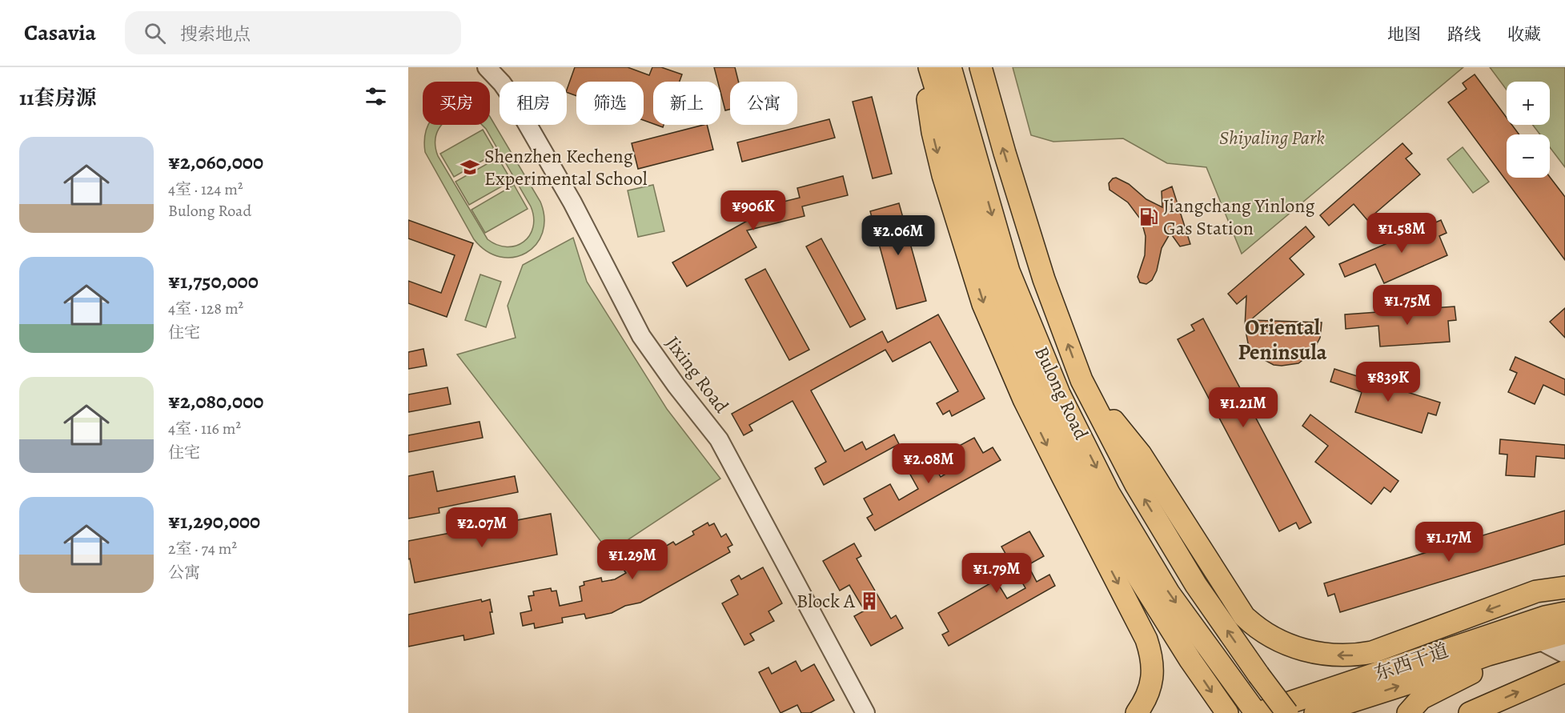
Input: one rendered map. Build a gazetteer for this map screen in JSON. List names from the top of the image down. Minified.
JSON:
{"streets":{"main road":["Bulong Road","东西干道"],"street":["Jixing Road"]},"crossings":[["Bulong Road","东西干道"]],"districts":["Oriental Peninsula"],"parks":["Shiyaling Park"],"places":{"school or university":["Shenzhen Kecheng Experimental School"],"fuel station":["Jiangchang Yinlong Gas Station"],"building":["Block A"]},"page":{"header":"Casavia","search":"搜索地点","nav":["地图","路线","收藏"],"heading":"11套房源","map_buttons":["+","−"],"chip":["买房","租房","筛选","新上","公寓"],"list":[{"name":"¥2,060,000","note":"4室 · 124 m² · Bulong Road"},{"name":"¥1,750,000","note":"4室 · 128 m² · 住宅"},{"name":"¥2,080,000","note":"4室 · 116 m² · 住宅"},{"name":"¥1,290,000","note":"2室 · 74 m² · 公寓"}],"price":["¥906K","¥1.58M","¥2.06M","¥1.75M","¥839K","¥1.21M","¥2.08M","¥2.07M","¥1.17M","¥1.29M","¥1.79M"]}}
